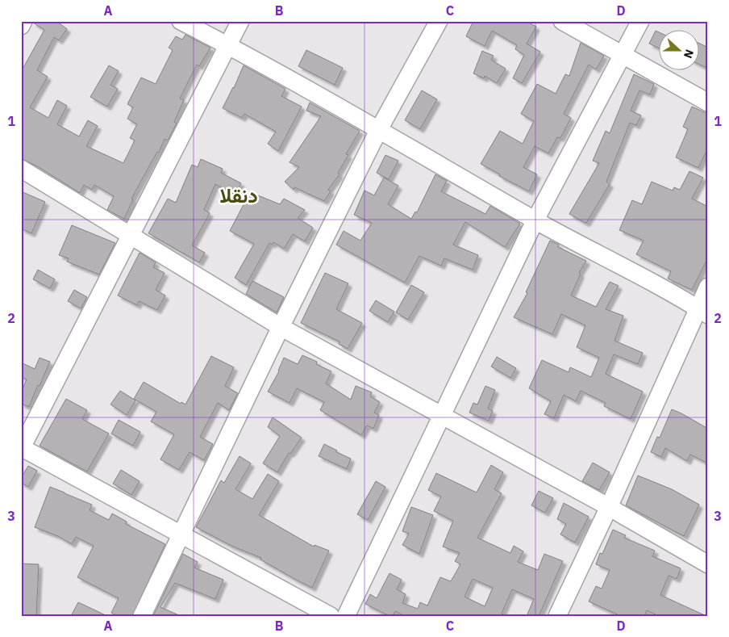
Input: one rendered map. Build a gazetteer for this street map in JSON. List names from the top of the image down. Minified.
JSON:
{"districts":["دنقلا"],"north":"right","grid":{"columns":["A","B","C","D"],"rows":["1","2","3"]}}
